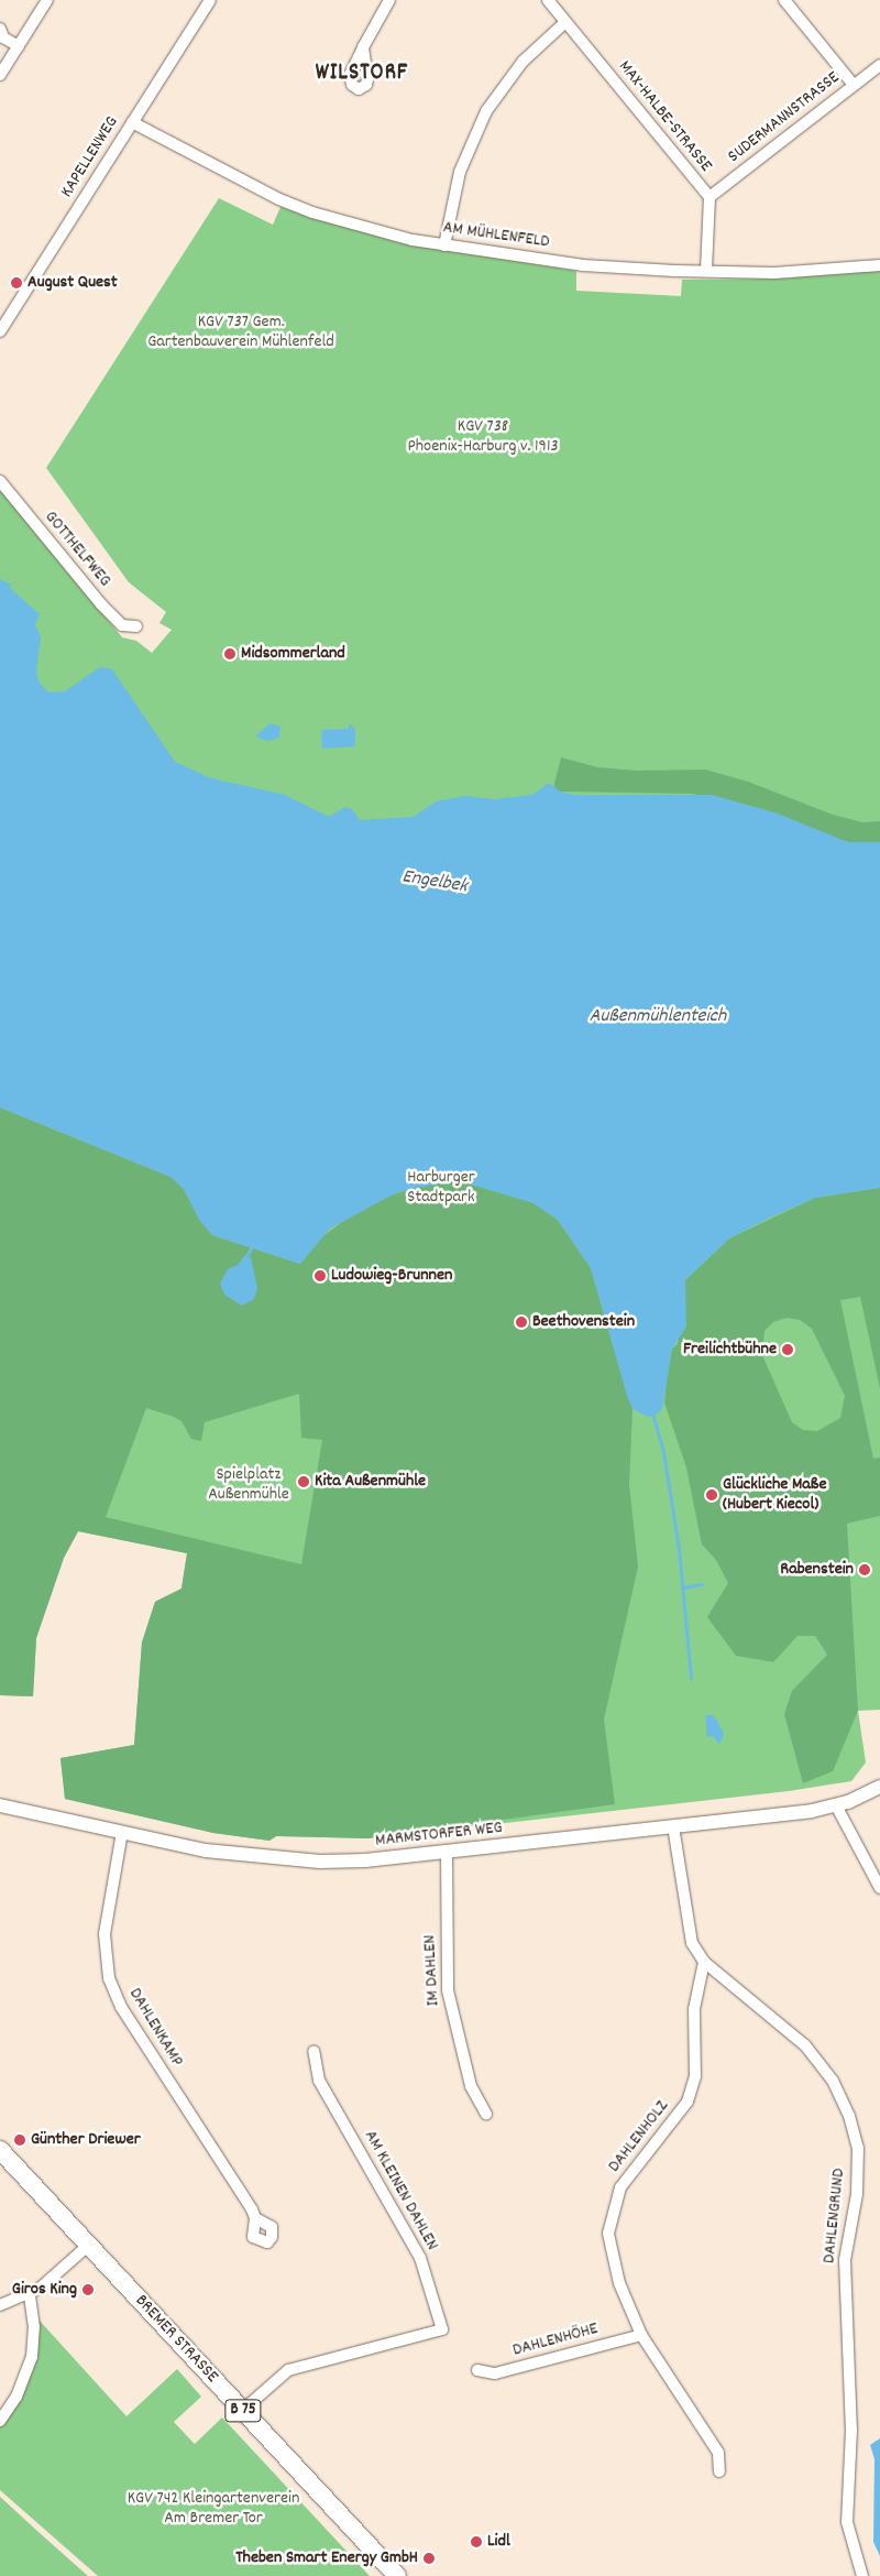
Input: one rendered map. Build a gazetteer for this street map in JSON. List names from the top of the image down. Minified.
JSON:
{"streets":{"main road":["BREMER STRASSE","B 75"],"street":["MAX-HALBE-STRASSE","SUDERMANNSTRASSE","KAPELLENWEG","AM MÜHLENFELD","GOTTHELFWEG","MARMSTORFER WEG","IM DAHLEN","DAHLENKAMP","DAHLENHOLZ","AM KLEINEN DAHLEN","DAHLENGRUND","DAHLENHÖHE"]},"crossings":[["MAX-HALBE-STRASSE","SUDERMANNSTRASSE"],["MAX-HALBE-STRASSE","AM MÜHLENFELD"],["KAPELLENWEG","AM MÜHLENFELD"],["MARMSTORFER WEG","IM DAHLEN"],["MARMSTORFER WEG","DAHLENKAMP"],["MARMSTORFER WEG","DAHLENGRUND"],["DAHLENHOLZ","DAHLENGRUND"],["DAHLENHOLZ","DAHLENHÖHE"],["AM KLEINEN DAHLEN","BREMER STRASSE"]],"districts":["WILSTORF"],"water":["Engelbek","Außenmühlenteich"],"parks":["KGV 737 Gem. Gartenbauverein Mühlenfeld","KGV 738 Phoenix-Harburg v. 1913","Harburger Stadtpark","Spielplatz Außenmühle","KGV 742 Kleingartenverein Am Bremer Tor"],"places":["August Quest","Midsommerland","Ludowieg-Brunnen","Beethovenstein","Freilichtbühne","Kita Außenmühle","Glückliche Maße (Hubert Kiecol)","Rabenstein","Günther Driewer","Giros King","Lidl","Theben Smart Energy GmbH"]}
